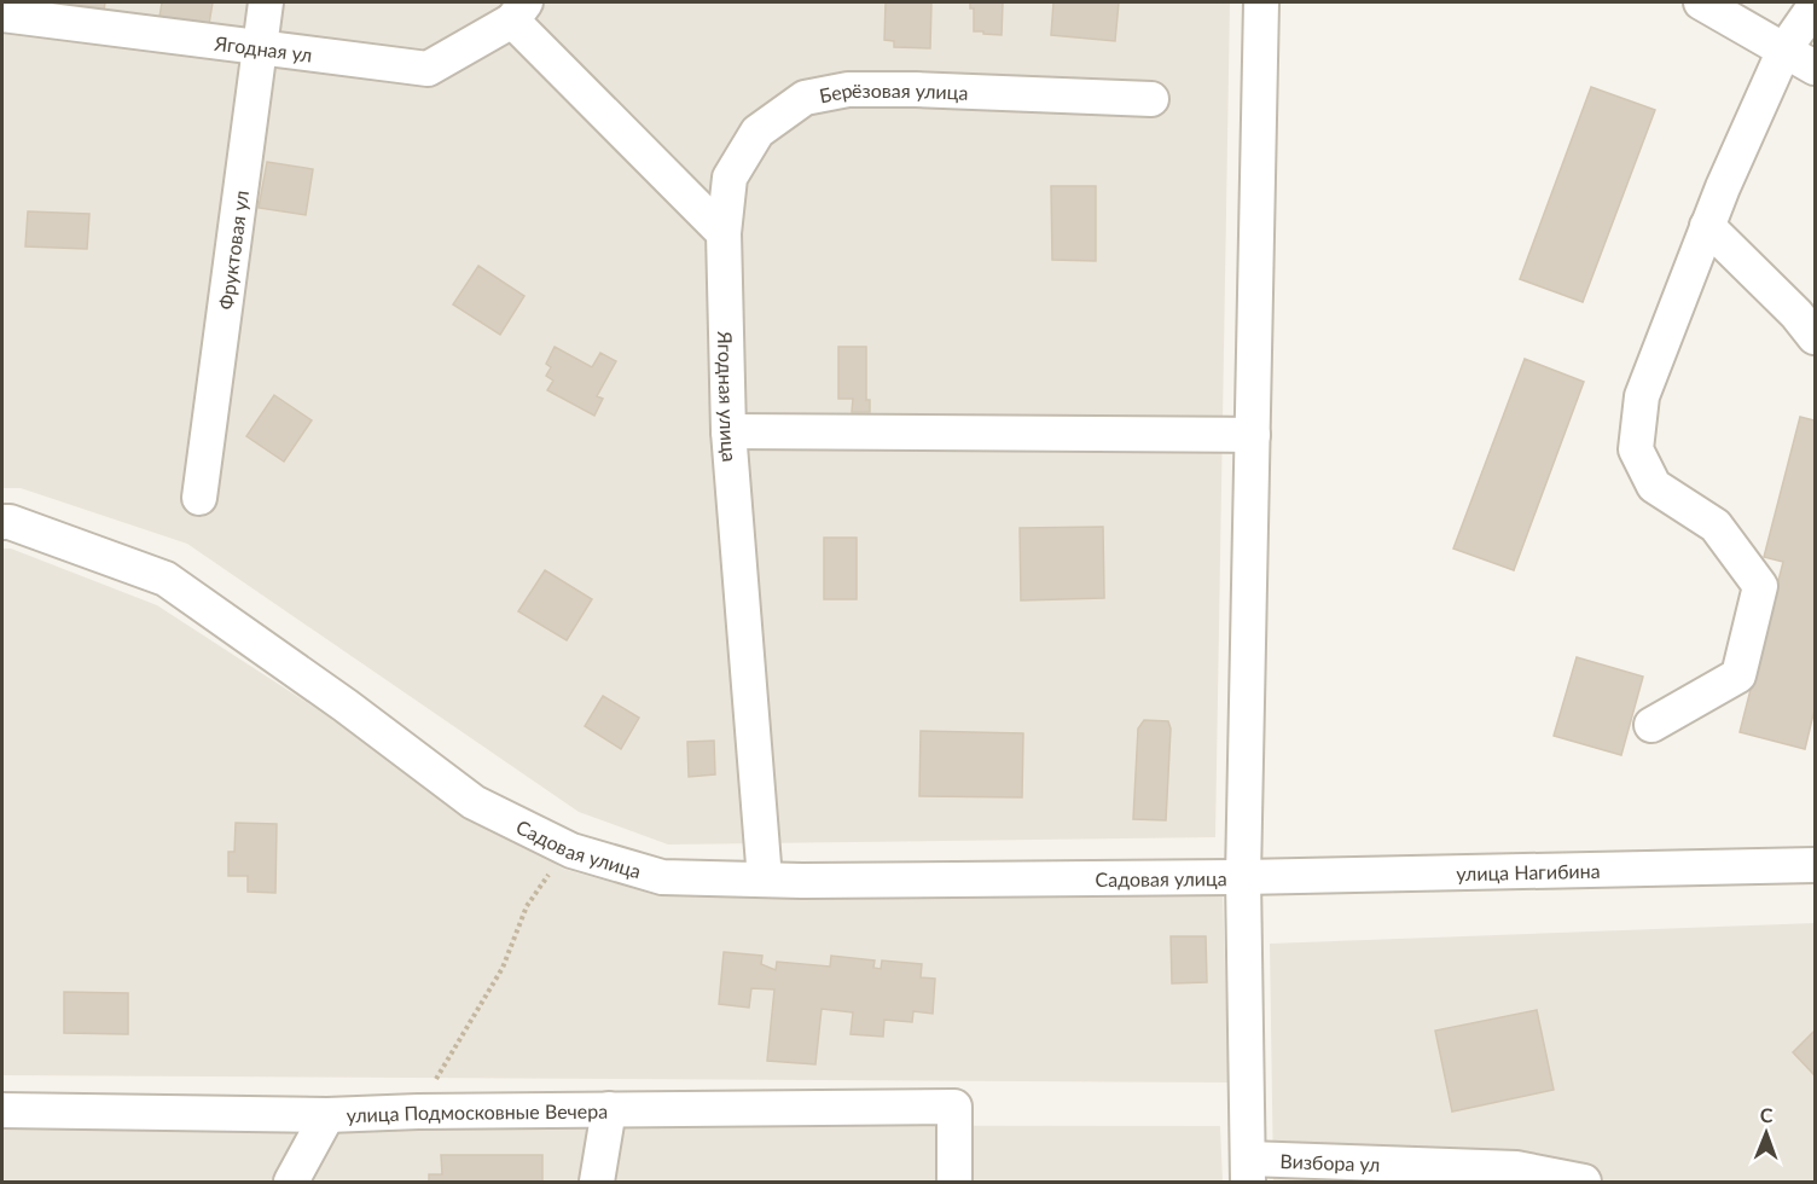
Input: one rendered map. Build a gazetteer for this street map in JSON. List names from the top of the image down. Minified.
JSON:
{"streets":{"street":["Ягодная ул","Берёзовая улица","Фруктовая ул","Ягодная улица","Садовая улица","улица Нагибина","улица Подмосковные Вечера","Визбора ул"]},"crossings":[["Ягодная ул","Фруктовая ул"],["Берёзовая улица","Ягодная улица"],["Ягодная улица","Садовая улица"],["Садовая улица","улица Нагибина"]],"north":"top"}
